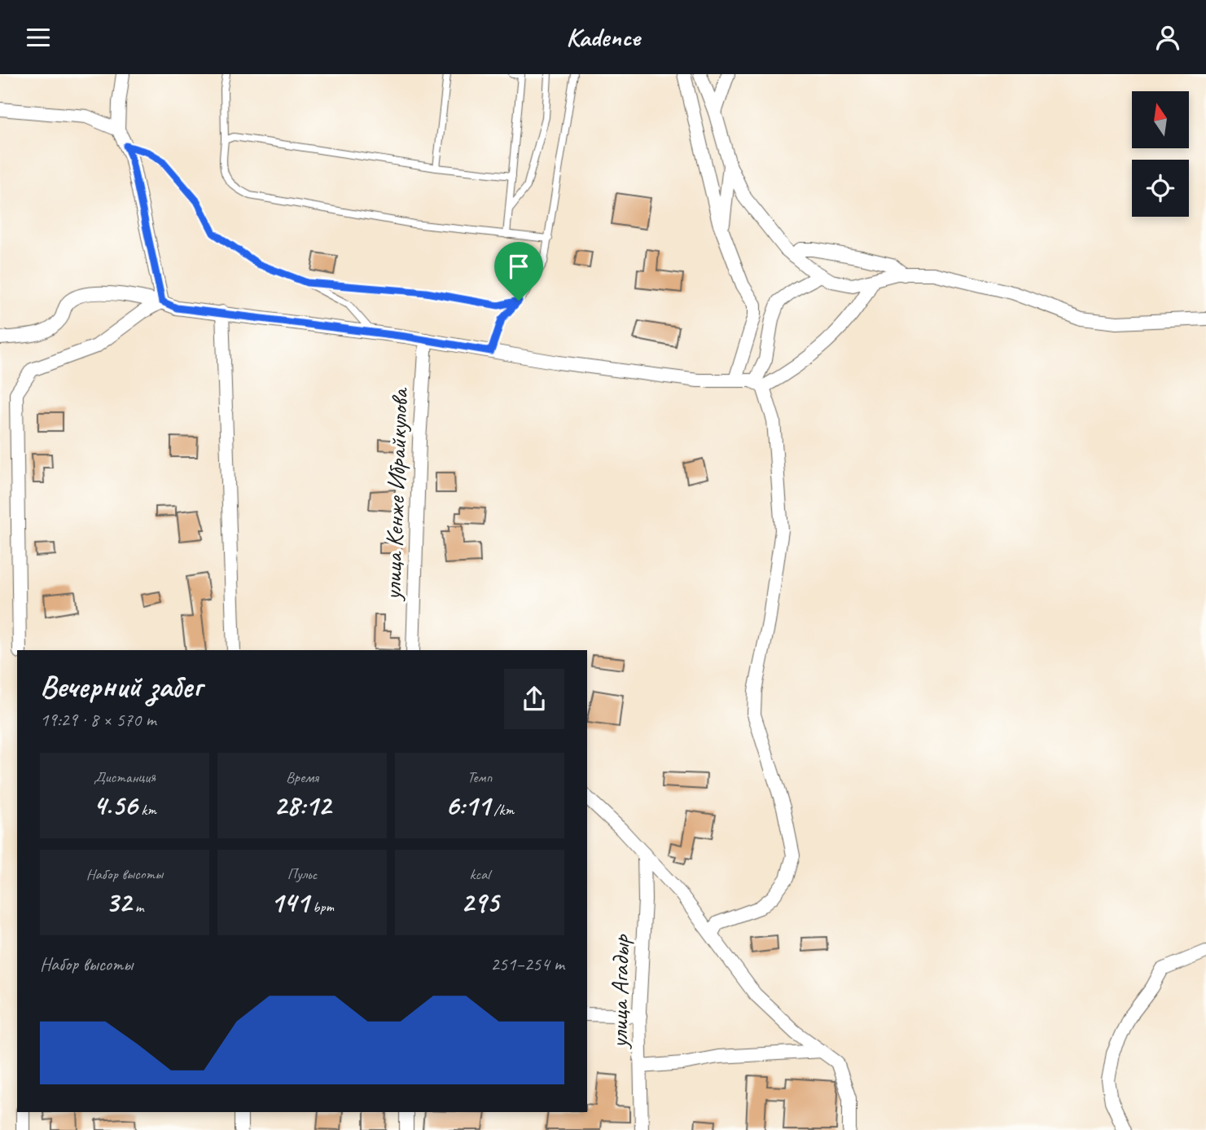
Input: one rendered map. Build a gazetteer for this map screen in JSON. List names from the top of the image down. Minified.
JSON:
{"streets":{"street":["улица Кенже Ибрайкулова","улица Агадыр"]},"north":"top","page":{"header":"Kadence","heading":["Вечерний забег","19:29 · 8 × 570 m"],"stats":[["Дистанция","4.56 km"],["Время","28:12"],["Темп","6:11 /km"],["Набор высоты","32 m"],["Пульс","141 bpm"],["kcal","295"]],"chart":["Набор высоты","251–254 m"]}}
